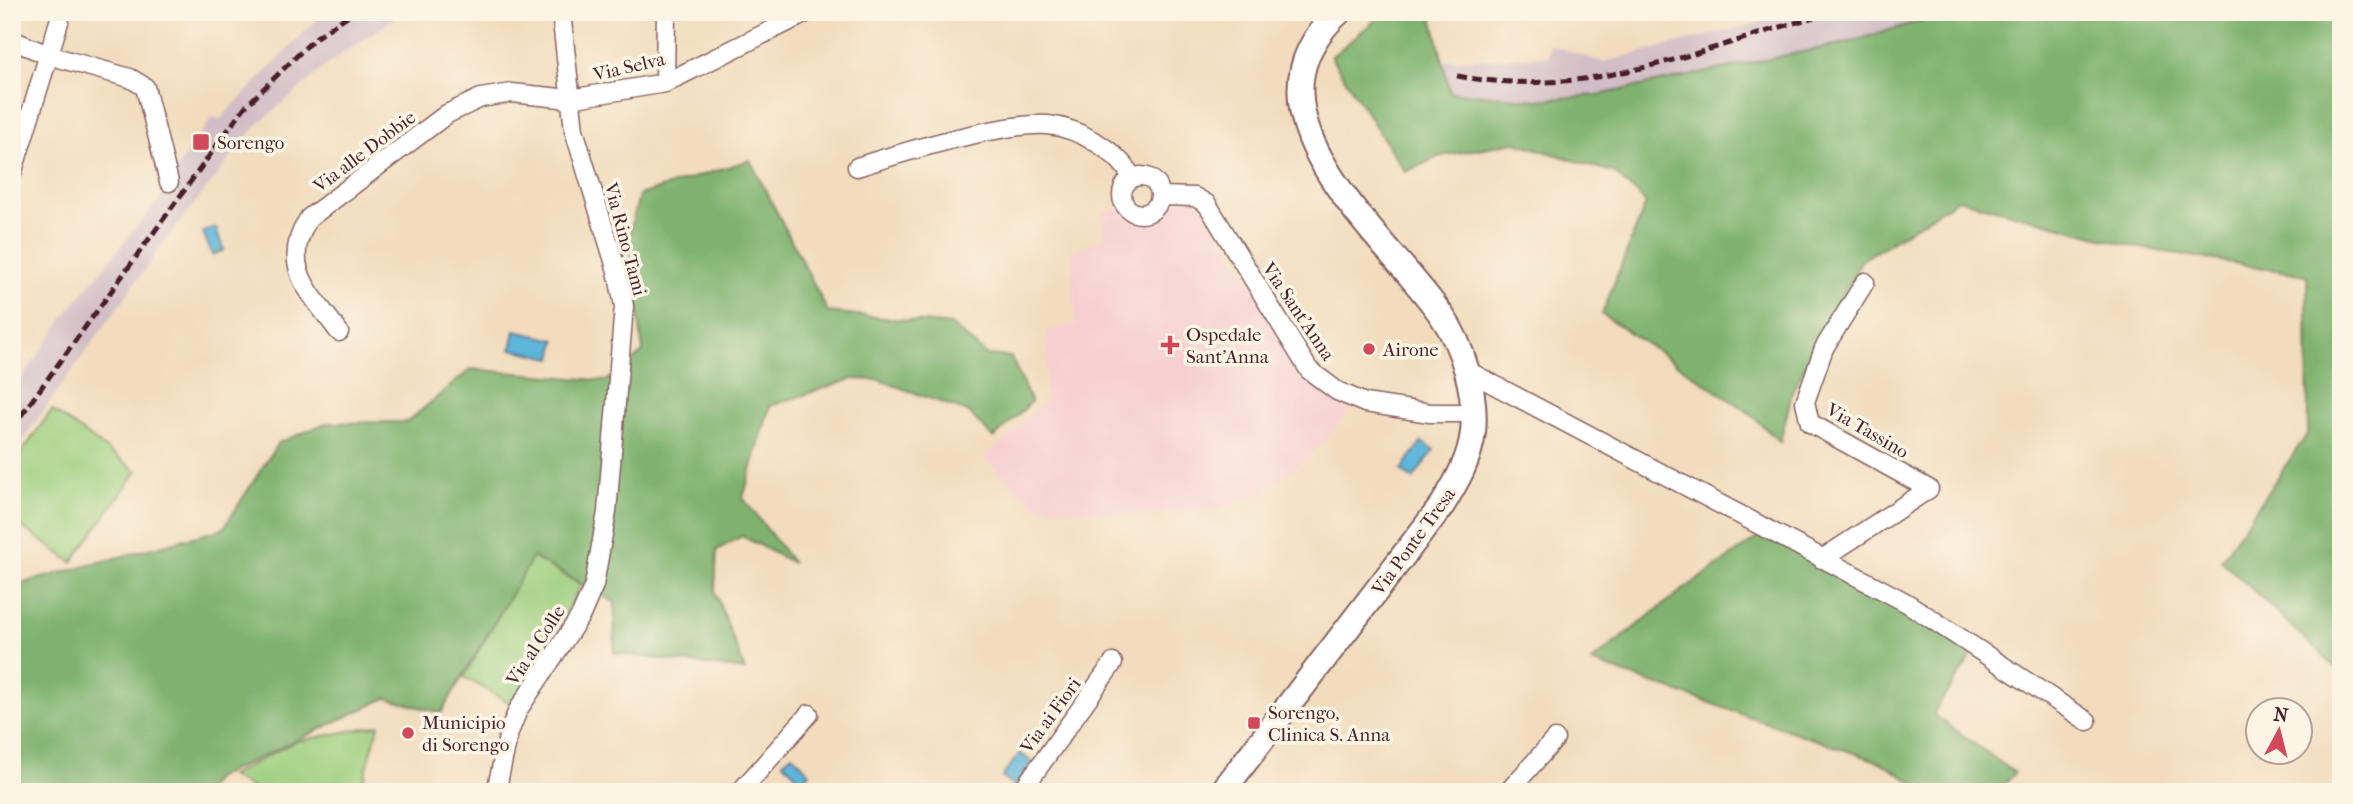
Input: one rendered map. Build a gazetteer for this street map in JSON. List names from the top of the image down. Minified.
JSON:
{"streets":{"main road":["Via Ponte Tresa"],"street":["Via Selva","Via alle Dobbie","Via Rino Tami","Via Sant'Anna","Via Tassino","Via al Colle","Via ai Fiori"]},"crossings":[["Via Selva","Via alle Dobbie"],["Via Selva","Via Rino Tami"],["Via alle Dobbie","Via Rino Tami"],["Via Rino Tami","Via al Colle"],["Via Sant'Anna","Via Ponte Tresa"]],"places":{"transit":["Sorengo","Sorengo, Clinica S. Anna"],"health":["Ospedale Sant'Anna"],"other":["Airone","Municipio di Sorengo"]},"north":"top"}
